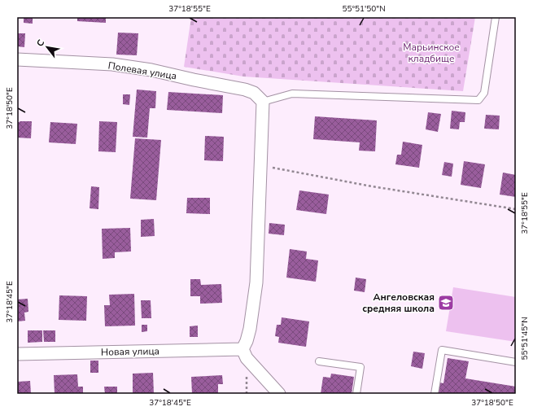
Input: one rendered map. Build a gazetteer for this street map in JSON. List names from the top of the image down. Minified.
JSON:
{"streets":{"street":["Полевая улица","Новая улица"]},"parks":["Марьинское кладбище"],"places":{"school or university":["Ангеловская средняя школа"]},"north":"top left","coordinates":["37°18'55\"E","55°51'50\"N","37°18'50\"E","37°18'45\"E","55°51'45\"N"]}
